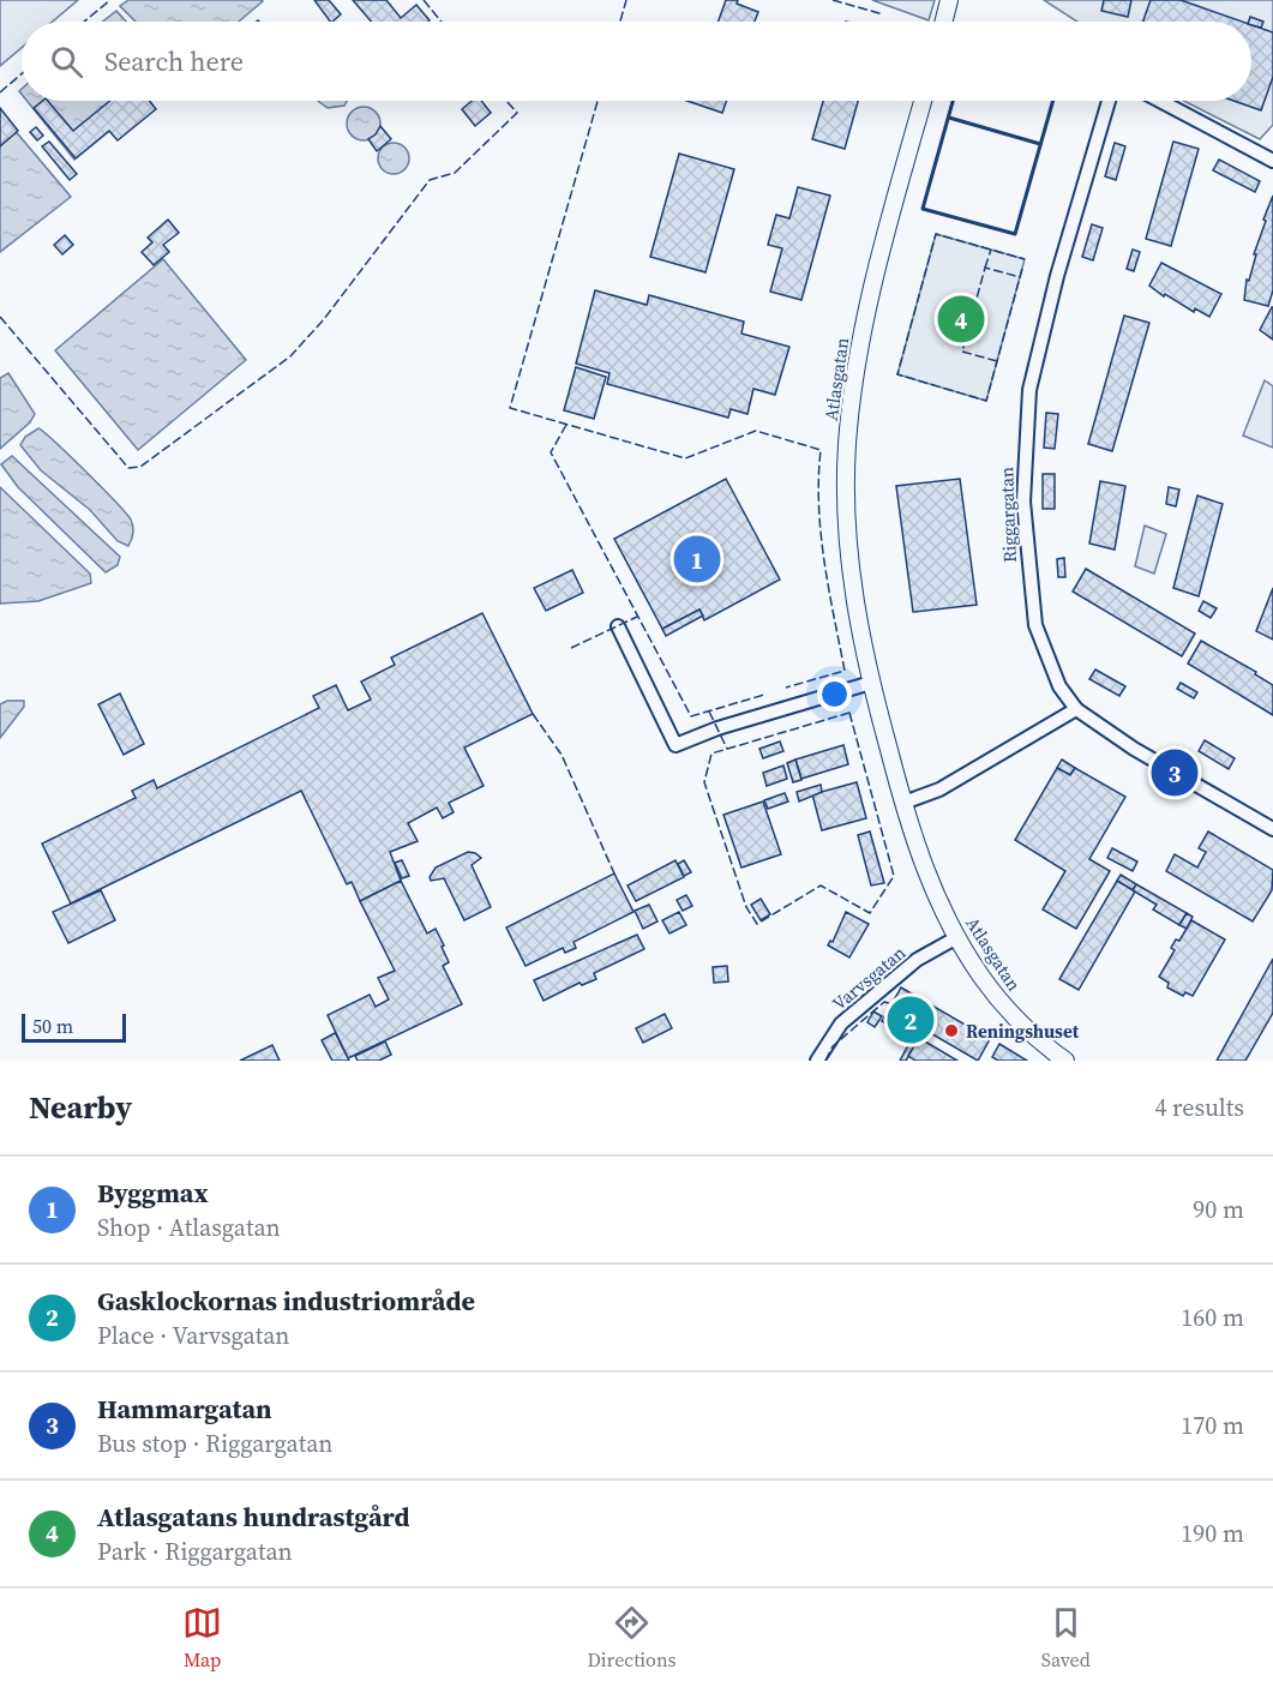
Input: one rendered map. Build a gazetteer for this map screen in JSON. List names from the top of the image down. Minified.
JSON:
{"streets":{"street":["Atlasgatan","Riggargatan","Varvsgatan"]},"crossings":[["Atlasgatan","Varvsgatan"]],"places":["Reningshuset"],"scale_bar":"50 m","page":{"search":"Search here","pins":["4","1","3","2"],"scale":"50 m","heading":["Nearby","4 results"],"list":[{"mark":"1","name":"Byggmax","note":"Shop · Atlasgatan","value":"90 m"},{"mark":"2","name":"Gasklockornas industriområde","note":"Place · Varvsgatan","value":"160 m"},{"mark":"3","name":"Hammargatan","note":"Bus stop · Riggargatan","value":"170 m"},{"mark":"4","name":"Atlasgatans hundrastgård","note":"Park · Riggargatan","value":"190 m"}],"nav":["Map","Directions","Saved"]}}
